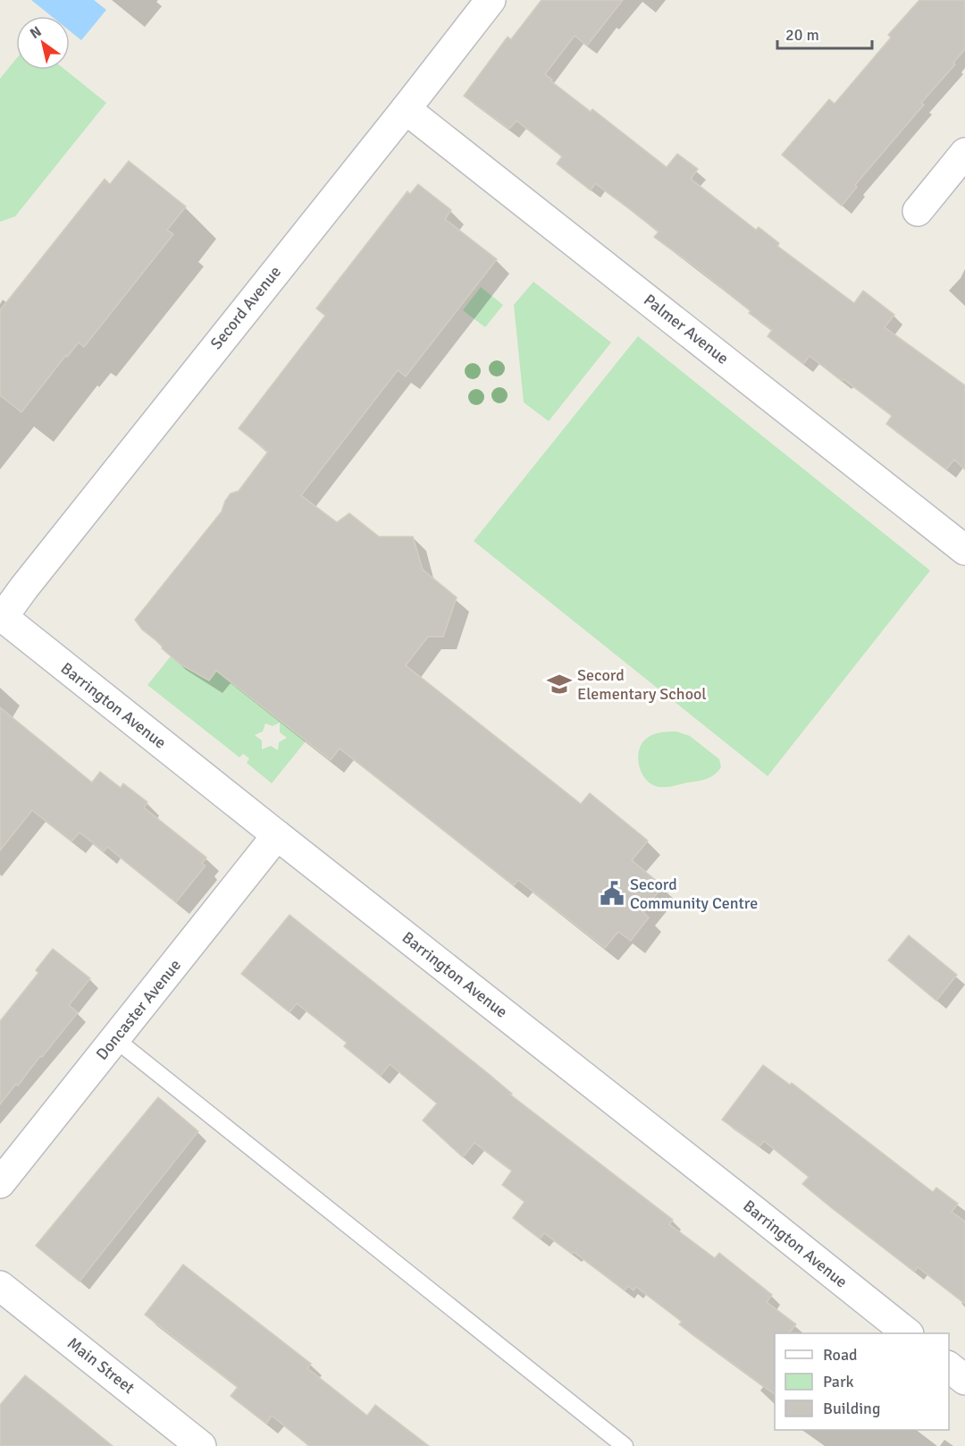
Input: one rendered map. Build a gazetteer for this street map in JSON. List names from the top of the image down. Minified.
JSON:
{"streets":{"street":["Secord Avenue","Palmer Avenue","Barrington Avenue","Doncaster Avenue","Main Street"]},"crossings":[["Secord Avenue","Palmer Avenue"],["Secord Avenue","Barrington Avenue"],["Barrington Avenue","Doncaster Avenue"]],"places":{"school or university":["Secord Elementary School"],"public building":["Secord Community Centre"]},"legend":["Road","Park","Building"],"scale_bar":"20 m","north":"top left"}
